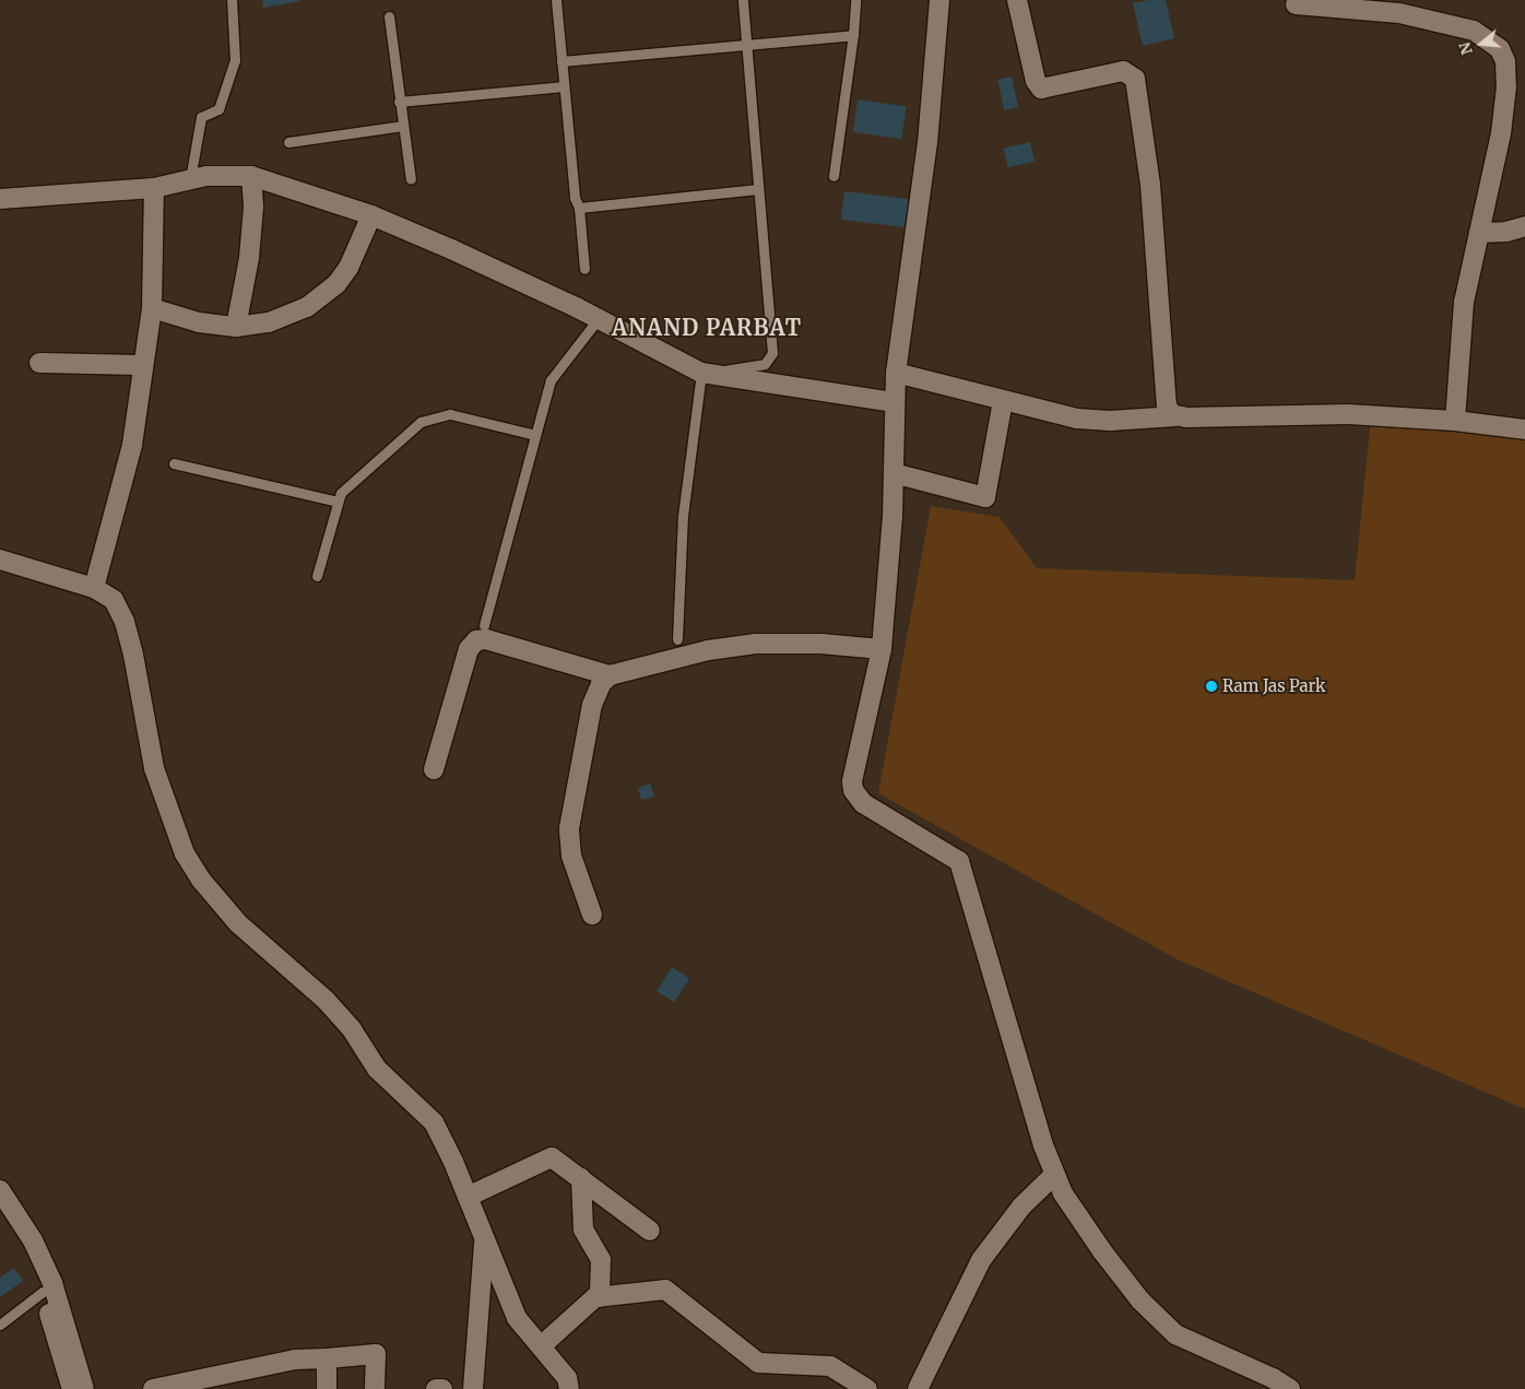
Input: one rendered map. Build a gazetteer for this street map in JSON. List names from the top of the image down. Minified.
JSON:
{"districts":["ANAND PARBAT"],"places":["Ram Jas Park"],"north":"left"}
